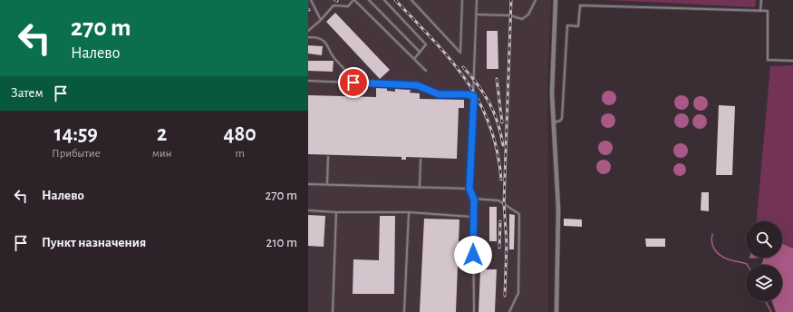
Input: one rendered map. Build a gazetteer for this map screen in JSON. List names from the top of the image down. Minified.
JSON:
{"page":{"turn":["270 m","Налево"],"then":"Затем","eta":["14:59","Прибытие","2","мин","480","m"],"list":[{"name":"Налево","value":"270 m"},{"name":"Пункт назначения","value":"210 m"}]}}
